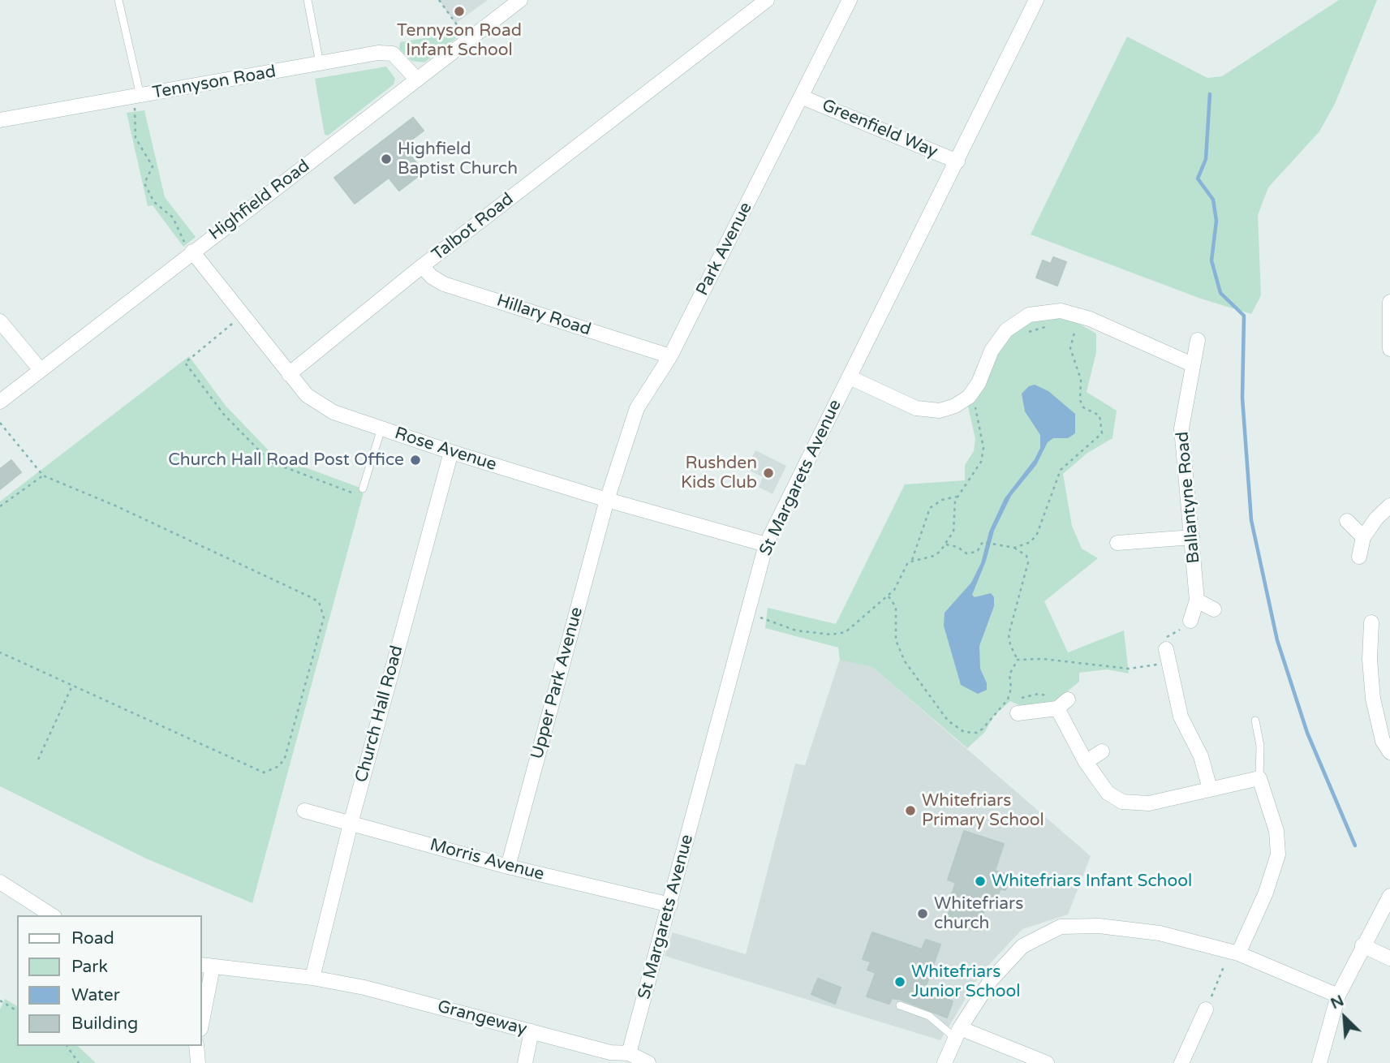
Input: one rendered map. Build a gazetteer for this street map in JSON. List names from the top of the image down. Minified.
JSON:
{"streets":{"street":["Tennyson Road","Greenfield Way","Highfield Road","Talbot Road","Park Avenue","Hillary Road","Rose Avenue","St Margarets Avenue","Ballantyne Road","Upper Park Avenue","Church Hall Road","Morris Avenue","Grangeway"]},"crossings":[["Tennyson Road","Highfield Road"],["Greenfield Way","Park Avenue"],["Greenfield Way","St Margarets Avenue"],["Highfield Road","Rose Avenue"],["Talbot Road","Hillary Road"],["Talbot Road","Rose Avenue"],["Park Avenue","Hillary Road"],["Park Avenue","Rose Avenue"],["Park Avenue","Upper Park Avenue"],["Rose Avenue","St Margarets Avenue"],["Rose Avenue","Upper Park Avenue"],["Rose Avenue","Church Hall Road"],["St Margarets Avenue","Morris Avenue"],["St Margarets Avenue","Grangeway"],["Upper Park Avenue","Morris Avenue"],["Church Hall Road","Morris Avenue"],["Church Hall Road","Grangeway"]],"places":["Tennyson Road Infant School","Highfield Baptist Church","Church Hall Road Post Office","Rushden Kids Club","Whitefriars Primary School","Whitefriars Infant School","Whitefriars church","Whitefriars Junior School"],"legend":["Road","Park","Water","Building"],"north":"top left"}
